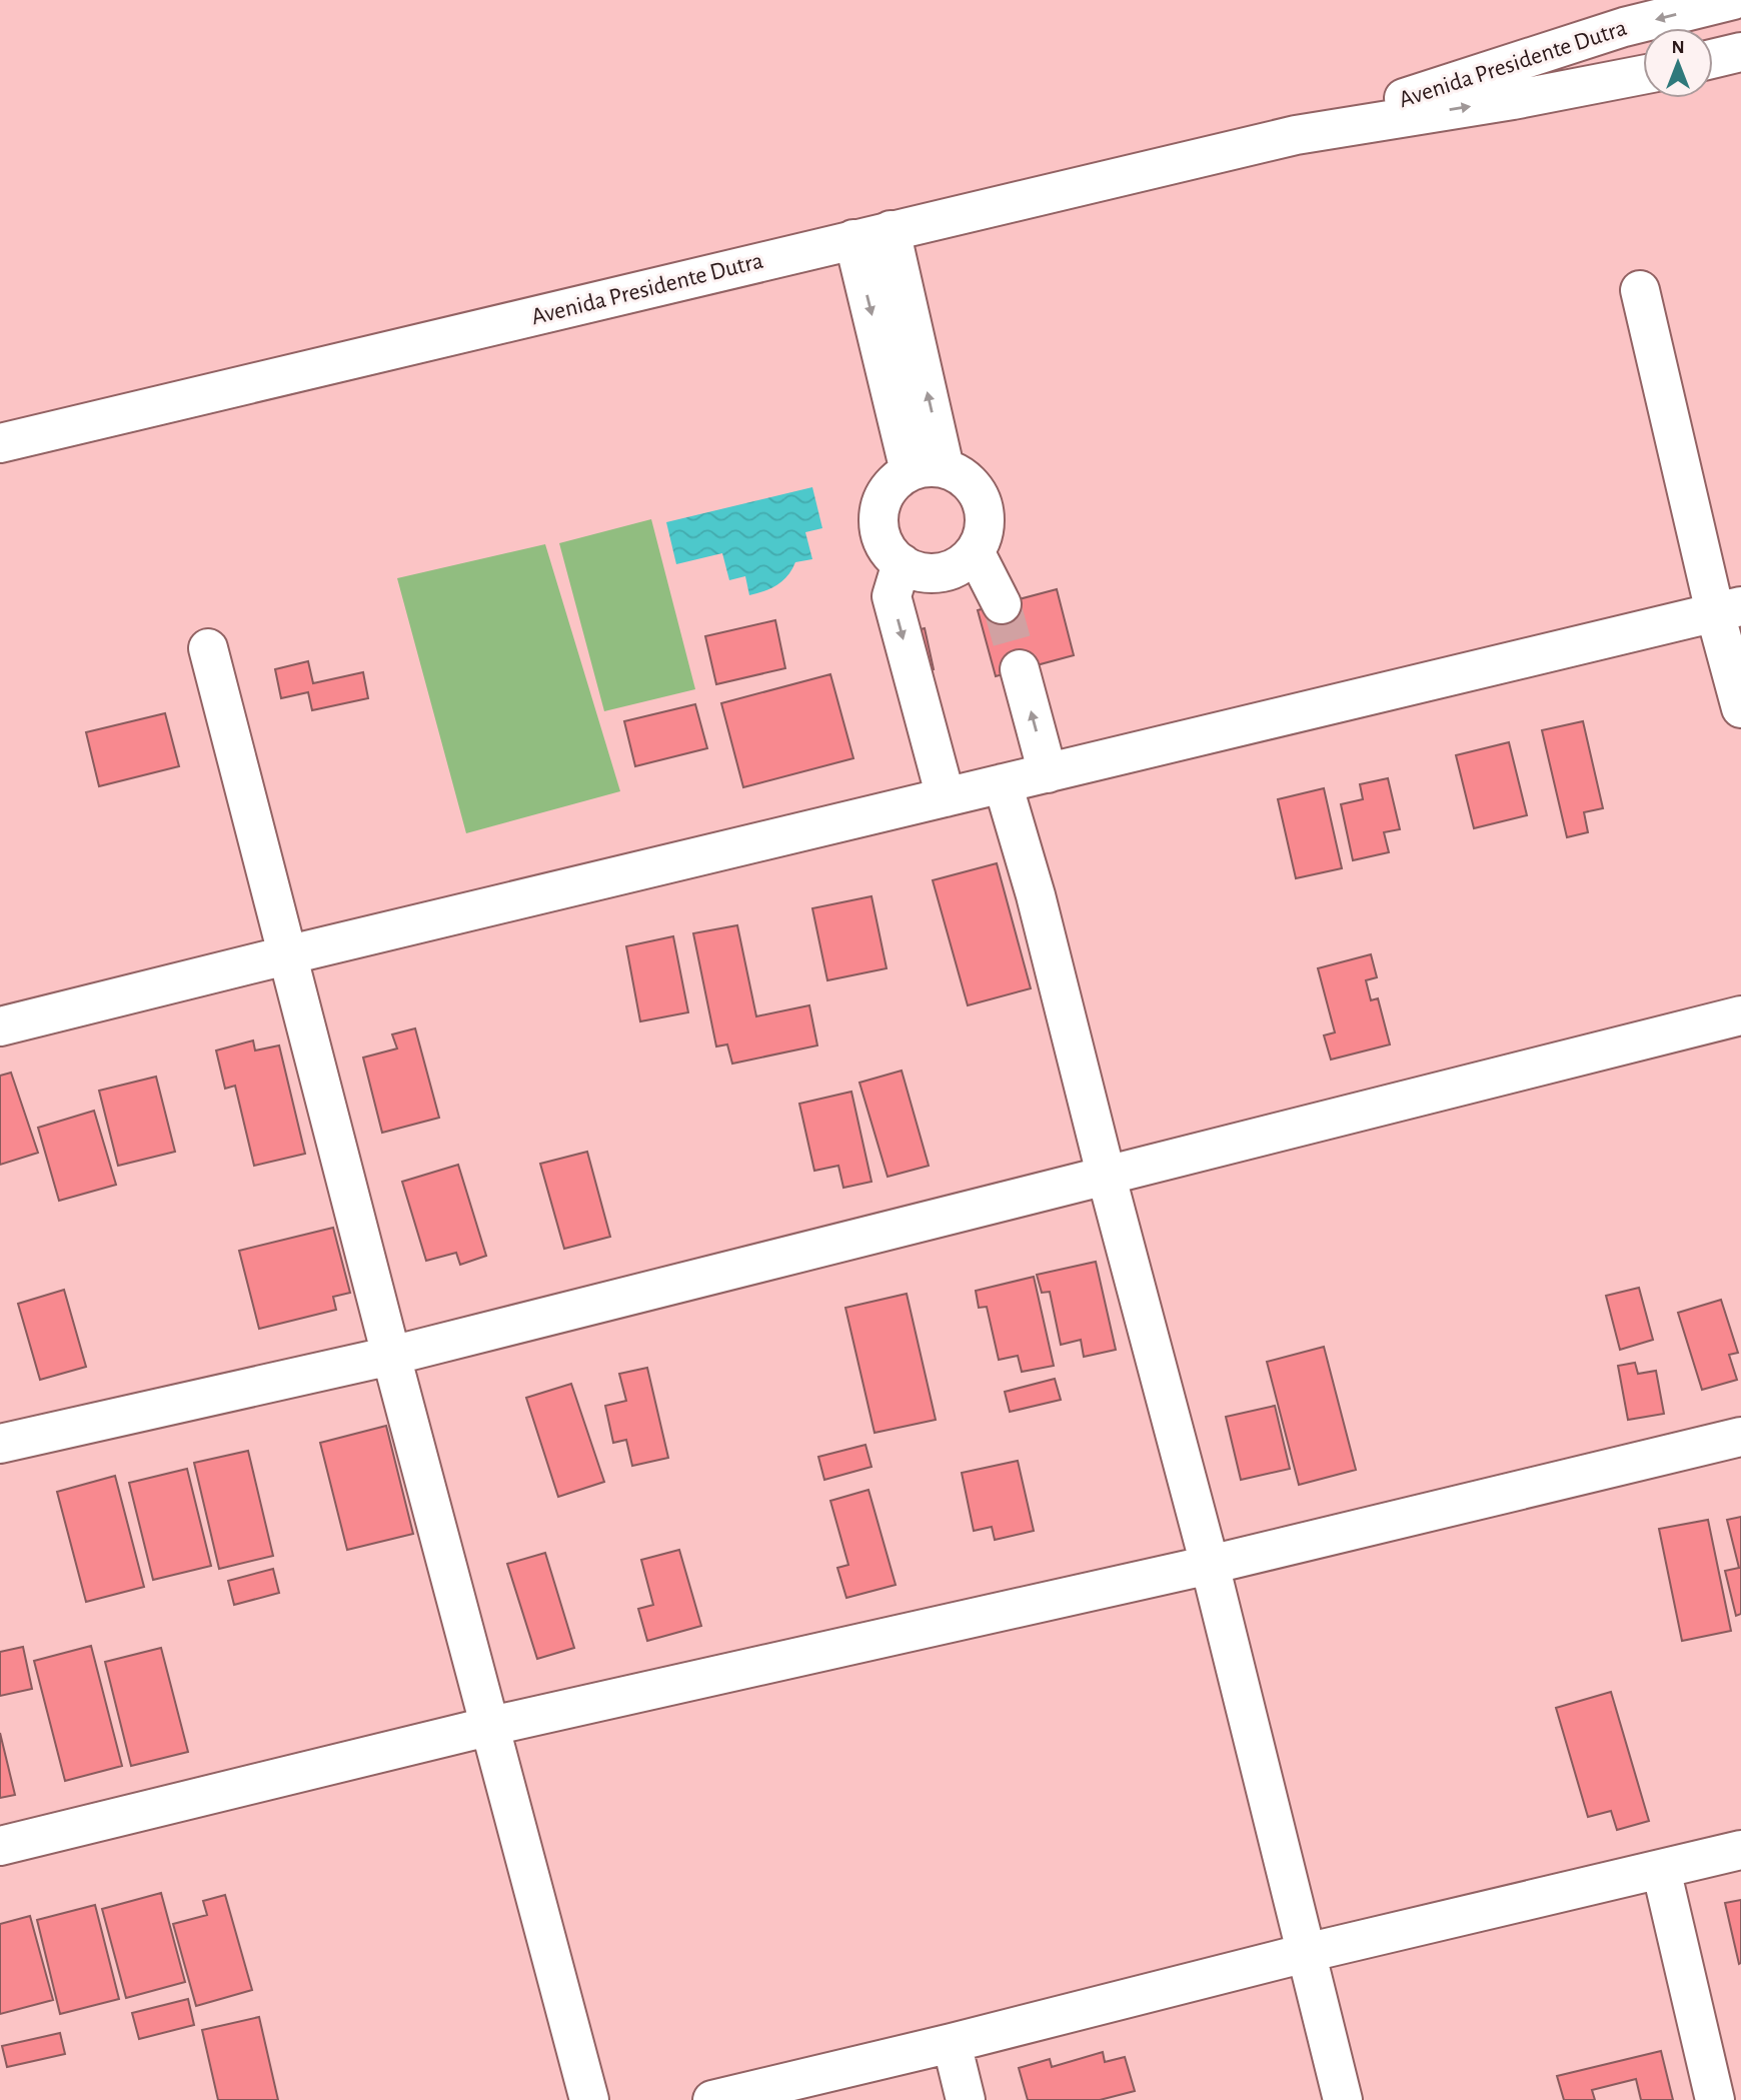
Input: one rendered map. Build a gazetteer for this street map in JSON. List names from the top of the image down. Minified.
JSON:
{"streets":{"main road":["Avenida Presidente Dutra"]},"north":"top"}
